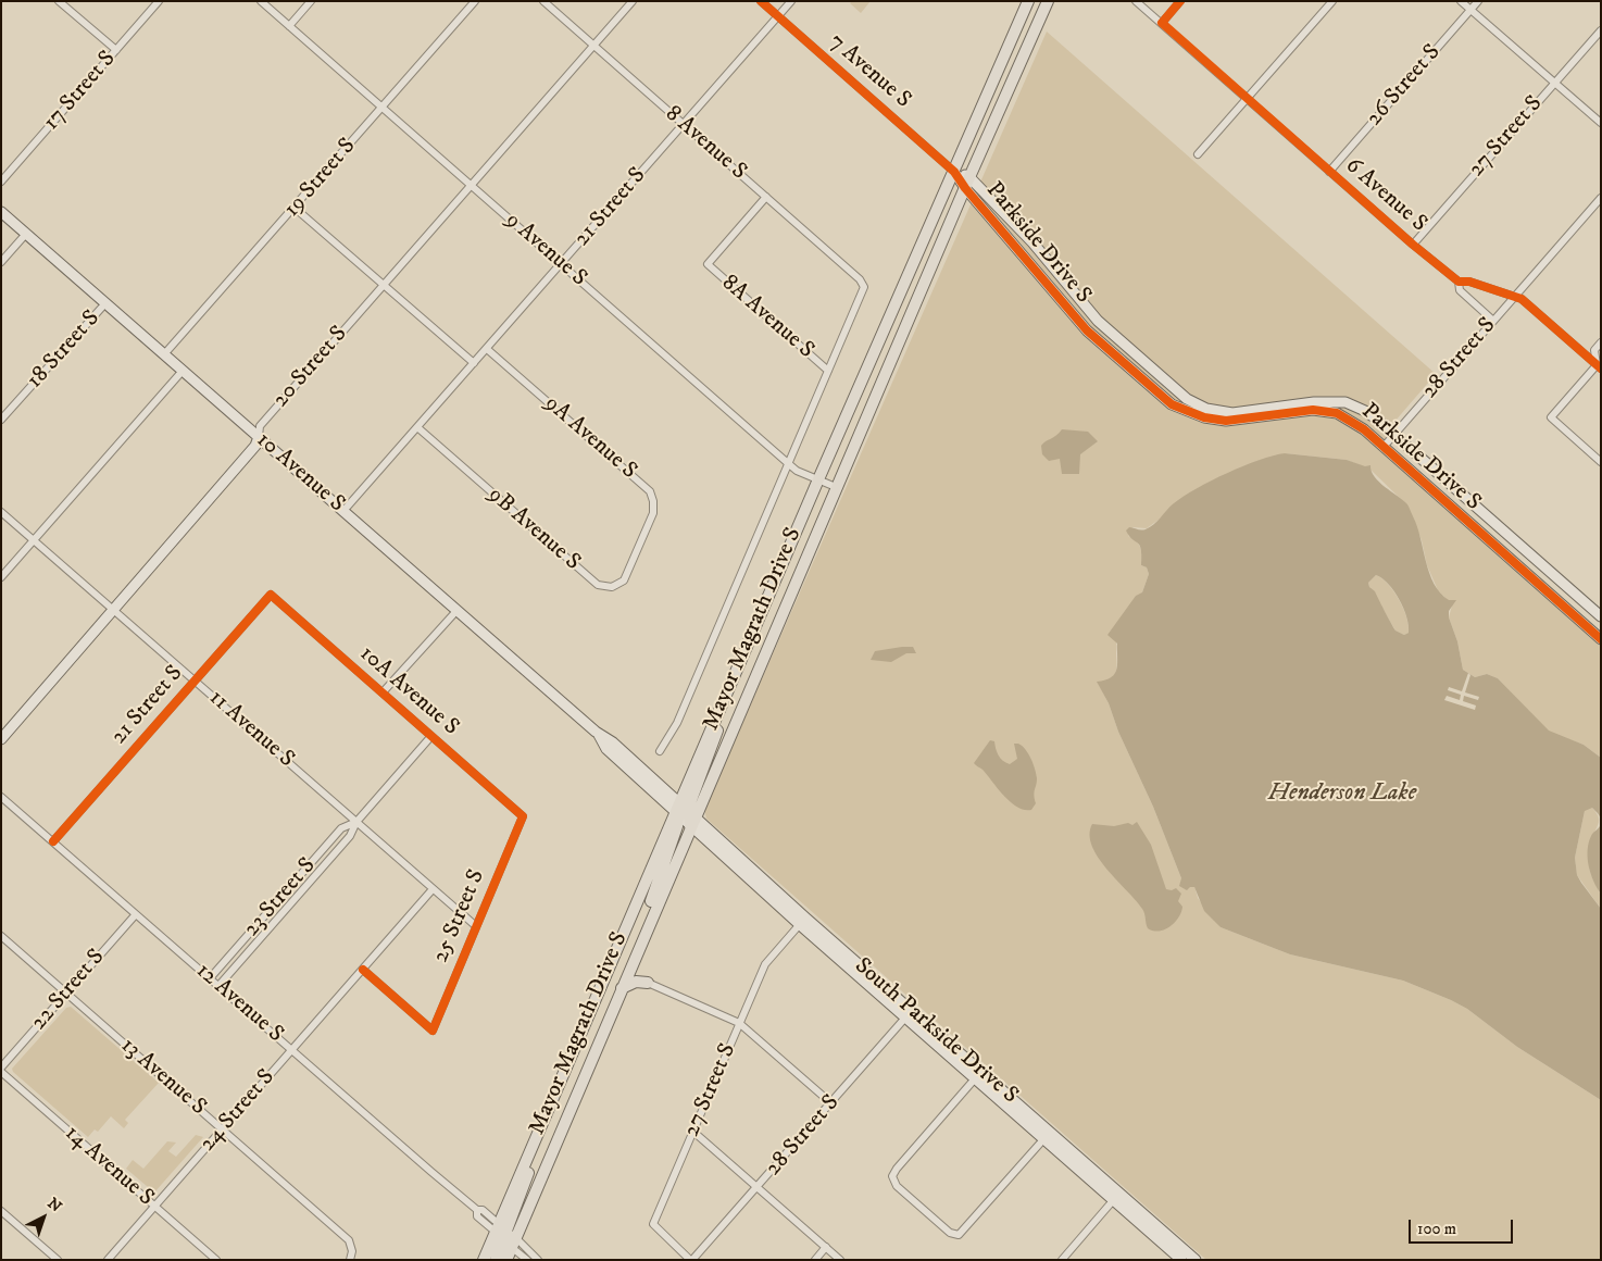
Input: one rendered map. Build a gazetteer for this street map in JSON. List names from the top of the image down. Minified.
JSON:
{"streets":{"main road":["Mayor Magrath Drive S"],"street":["7 Avenue S","26 Street S","17 Street S","27 Street S","8 Avenue S","19 Street S","6 Avenue S","21 Street S","Parkside Drive S","9 Avenue S","8A Avenue S","18 Street S","28 Street S","20 Street S","9A Avenue S","10 Avenue S","9B Avenue S","10A Avenue S","11 Avenue S","23 Street S","25 Street S","22 Street S","12 Avenue S","South Parkside Drive S","13 Avenue S","24 Street S","14 Avenue S"]},"crossings":[["7 Avenue S","21 Street S"],["7 Avenue S","Parkside Drive S"],["7 Avenue S","Mayor Magrath Drive S"],["26 Street S","6 Avenue S"],["27 Street S","6 Avenue S"],["27 Street S","28 Street S"],["27 Street S","South Parkside Drive S"],["8 Avenue S","21 Street S"],["8 Avenue S","8A Avenue S"],["8 Avenue S","20 Street S"],["8 Avenue S","Mayor Magrath Drive S"],["19 Street S","9 Avenue S"],["19 Street S","10 Avenue S"],["6 Avenue S","28 Street S"],["21 Street S","9 Avenue S"],["21 Street S","9A Avenue S"],["21 Street S","10 Avenue S"],["21 Street S","9B Avenue S"],["21 Street S","10A Avenue S"],["21 Street S","11 Avenue S"],["21 Street S","12 Avenue S"],["Parkside Drive S","28 Street S"],["Parkside Drive S","Mayor Magrath Drive S"],["9 Avenue S","20 Street S"],["9 Avenue S","Mayor Magrath Drive S"],["8A Avenue S","Mayor Magrath Drive S"],["18 Street S","10 Avenue S"],["28 Street S","South Parkside Drive S"],["20 Street S","10 Avenue S"],["20 Street S","11 Avenue S"],["9A Avenue S","9B Avenue S"],["10 Avenue S","Mayor Magrath Drive S"],["10 Avenue S","South Parkside Drive S"],["Mayor Magrath Drive S","12 Avenue S"],["Mayor Magrath Drive S","South Parkside Drive S"],["10A Avenue S","23 Street S"],["10A Avenue S","25 Street S"],["11 Avenue S","23 Street S"],["11 Avenue S","25 Street S"],["11 Avenue S","24 Street S"],["23 Street S","12 Avenue S"],["25 Street S","24 Street S"],["22 Street S","12 Avenue S"],["22 Street S","13 Avenue S"],["12 Avenue S","24 Street S"],["13 Avenue S","24 Street S"],["24 Street S","14 Avenue S"]],"water":["Henderson Lake"],"scale_bar":"100 m","north":"top right"}
